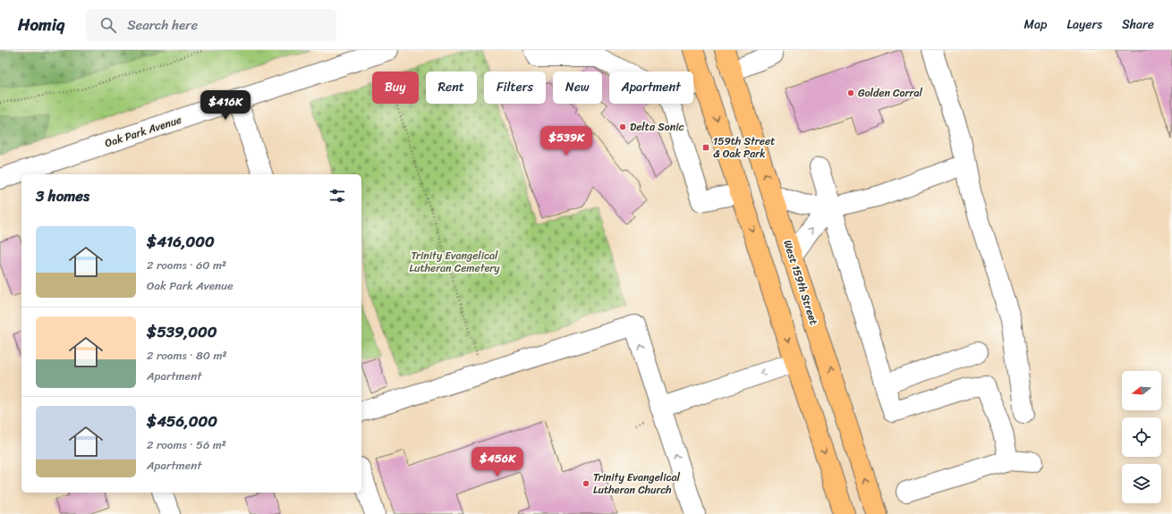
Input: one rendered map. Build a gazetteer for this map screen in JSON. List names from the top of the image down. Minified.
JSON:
{"streets":{"main road":["West 159th Street"],"street":["Oak Park Avenue"]},"parks":["Trinity Evangelical Lutheran Cemetery"],"places":{"other":["Golden Corral","Delta Sonic","Trinity Evangelical Lutheran Church"],"transit":["159th Street & Oak Park"]},"north":"left","page":{"header":"Homiq","search":"Search here","nav":["Map","Layers","Share"],"chip":["Buy","Rent","Filters","New","Apartment"],"price":["$416K","$539K","$456K"],"heading":"3 homes","list":[{"name":"$416,000","note":"2 rooms · 60 m² · Oak Park Avenue"},{"name":"$539,000","note":"2 rooms · 80 m² · Apartment"},{"name":"$456,000","note":"2 rooms · 56 m² · Apartment"}]}}
